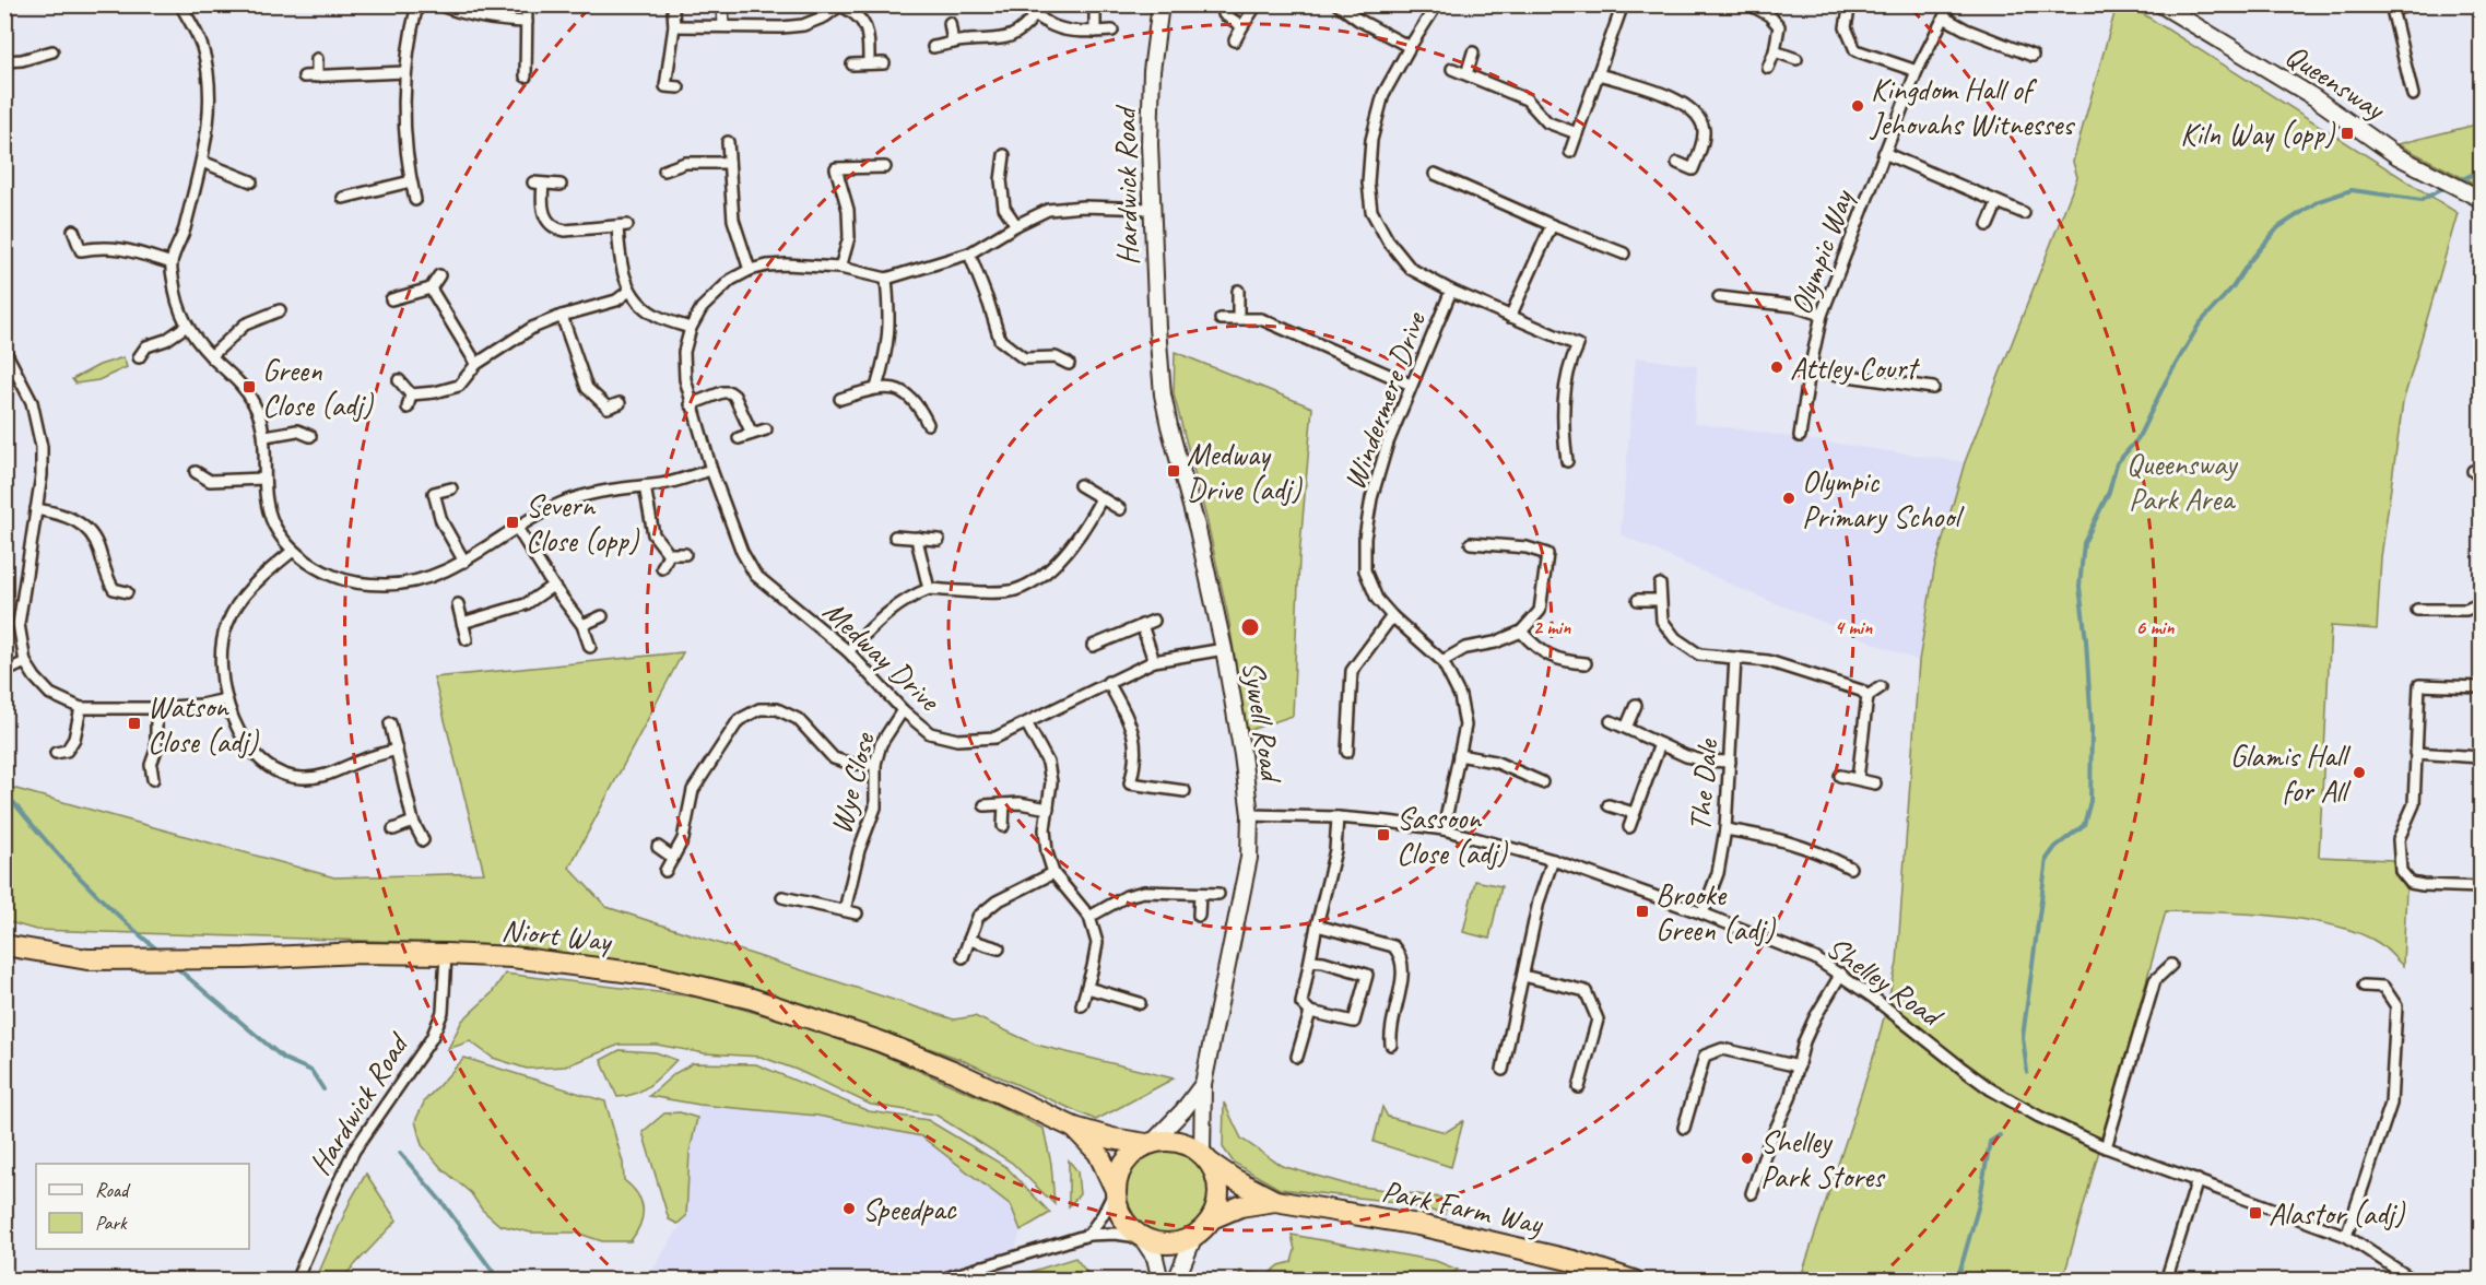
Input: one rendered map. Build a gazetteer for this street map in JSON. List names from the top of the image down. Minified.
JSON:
{"streets":{"highway":["Niort Way","Park Farm Way"],"street":["Queensway","Hardwick Road","Olympic Way","Windermere Drive","Medway Drive","Sywell Road","Wye Close","The Dale","Shelley Road"]},"crossings":[["Hardwick Road","Sywell Road"],["Hardwick Road","Niort Way"],["Windermere Drive","Shelley Road"],["Medway Drive","Sywell Road"],["Medway Drive","Wye Close"],["Sywell Road","Niort Way"],["Sywell Road","Shelley Road"],["Sywell Road","Park Farm Way"],["The Dale","Shelley Road"],["Niort Way","Park Farm Way"]],"parks":["Queensway Park Area"],"places":{"other":["Kingdom Hall of Jehovahs Witnesses","Attley Court","Olympic Primary School","Glamis Hall for All","Shelley Park Stores","Speedpac"],"transit":["Kiln Way (opp)","Green Close (adj)","Medway Drive (adj)","Severn Close (opp)","Watson Close (adj)","Sassoon Close (adj)","Brooke Green (adj)","Alastor (adj)"]},"legend":["Road","Park"],"rings":["2 min","4 min","6 min"]}
